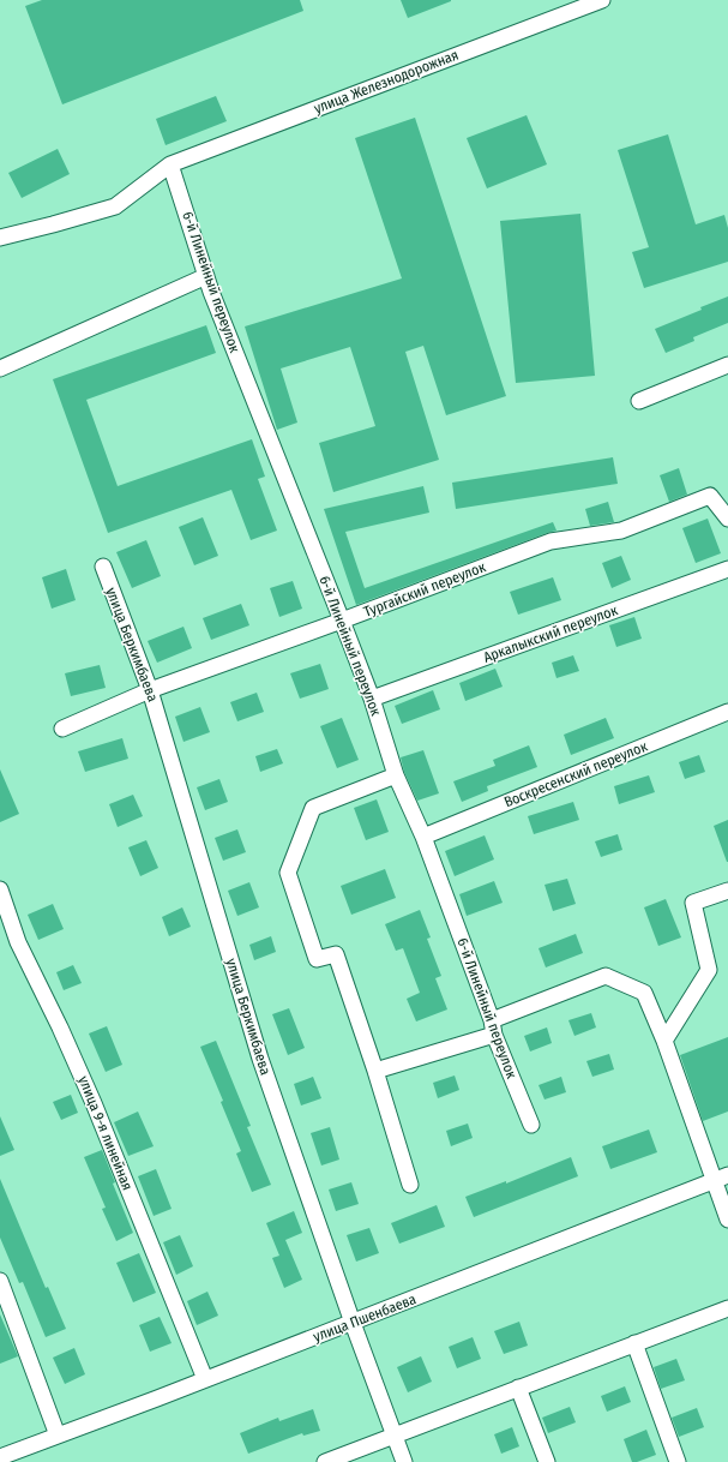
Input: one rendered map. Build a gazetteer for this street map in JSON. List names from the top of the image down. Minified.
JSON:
{"streets":{"street":["улица Железнодорожная","6-й Линейный переулок","Тургайский переулок","Аркалыкский переулок","улица Беркимбаева","Воскресенский переулок","улица 9-я линейная","улица Пшенбаева"]},"crossings":[["улица Железнодорожная","6-й Линейный переулок"],["6-й Линейный переулок","Тургайский переулок"],["6-й Линейный переулок","Аркалыкский переулок"],["6-й Линейный переулок","Воскресенский переулок"],["Тургайский переулок","улица Беркимбаева"],["улица Беркимбаева","улица Пшенбаева"],["улица 9-я линейная","улица Пшенбаева"]]}
